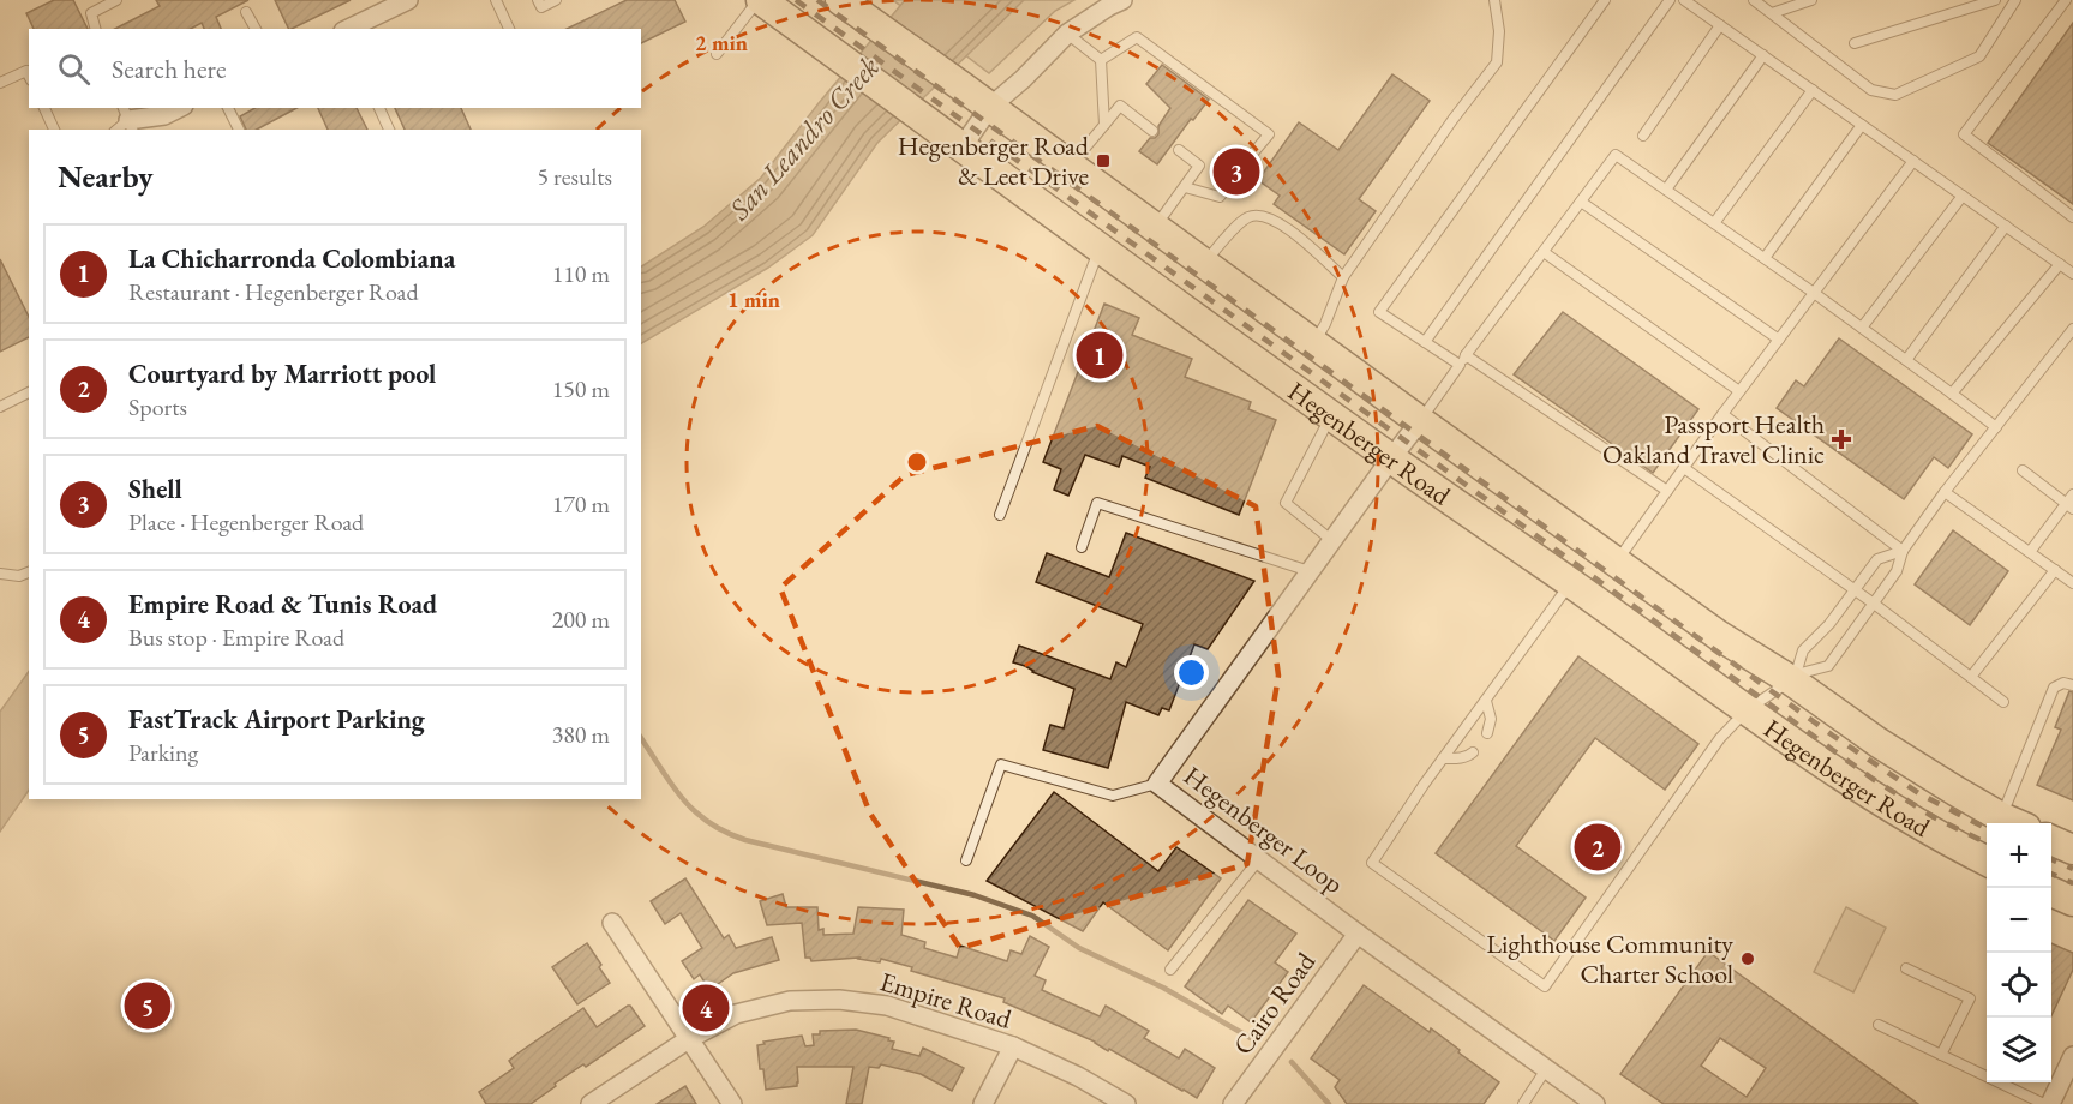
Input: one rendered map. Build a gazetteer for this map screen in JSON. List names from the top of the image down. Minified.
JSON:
{"streets":{"main road":["Hegenberger Road"],"street":["Hegenberger Loop","Empire Road","Cairo Road"]},"crossings":[["Hegenberger Road","Hegenberger Loop"],["Hegenberger Loop","Cairo Road"]],"water":["San Leandro Creek"],"places":{"transit":["Hegenberger Road & Leet Drive"],"health":["Passport Health Oakland Travel Clinic"],"other":["Lighthouse Community Charter School"]},"page":{"search":"Search here","heading":["Nearby","5 results"],"pins":["3","1","2","5","4"],"list":[{"mark":"1","name":"La Chicharronda Colombiana","note":"Restaurant · Hegenberger Road","value":"110 m"},{"mark":"2","name":"Courtyard by Marriott pool","note":"Sports","value":"150 m"},{"mark":"3","name":"Shell","note":"Place · Hegenberger Road","value":"170 m"},{"mark":"4","name":"Empire Road & Tunis Road","note":"Bus stop · Empire Road","value":"200 m"},{"mark":"5","name":"FastTrack Airport Parking","note":"Parking","value":"380 m"}],"map_buttons":["+","−"]},"rings":["2 min","1 min"]}
